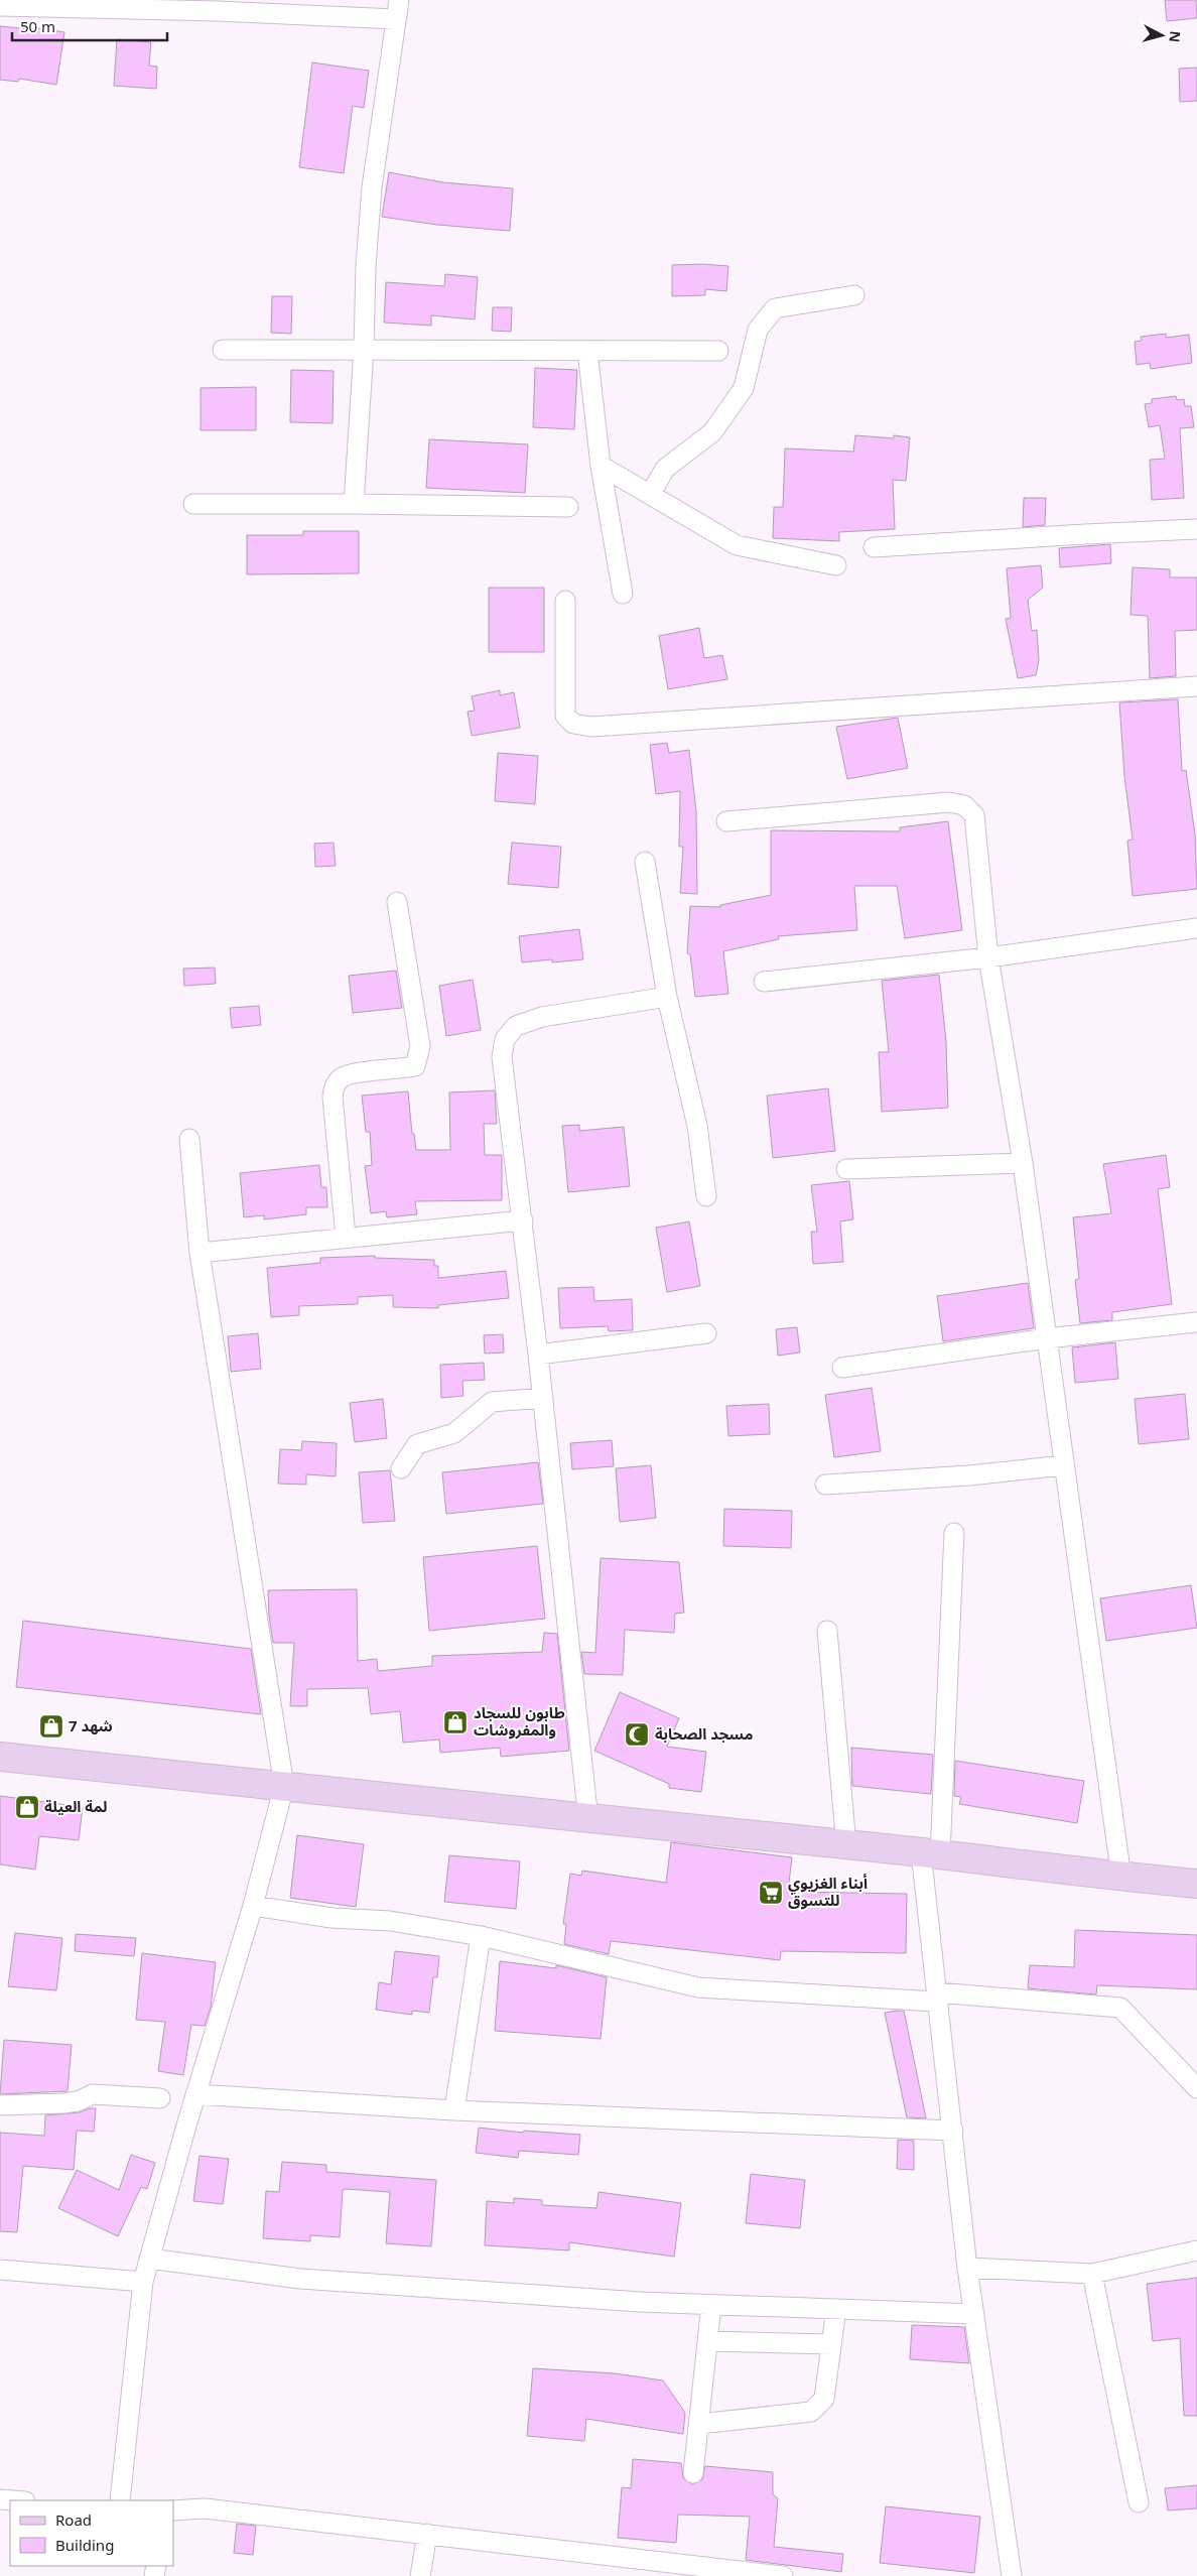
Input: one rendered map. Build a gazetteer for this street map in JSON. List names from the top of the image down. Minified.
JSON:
{"places":{"shop":["طابون للسجاد والمفروشات","شهد 7","لمة العيلة"],"mosque":["مسجد الصحابة"],"supermarket":["أبناء الغزيوي للتسوق"]},"legend":["Road","Building"],"scale_bar":"50 m","north":"right"}
